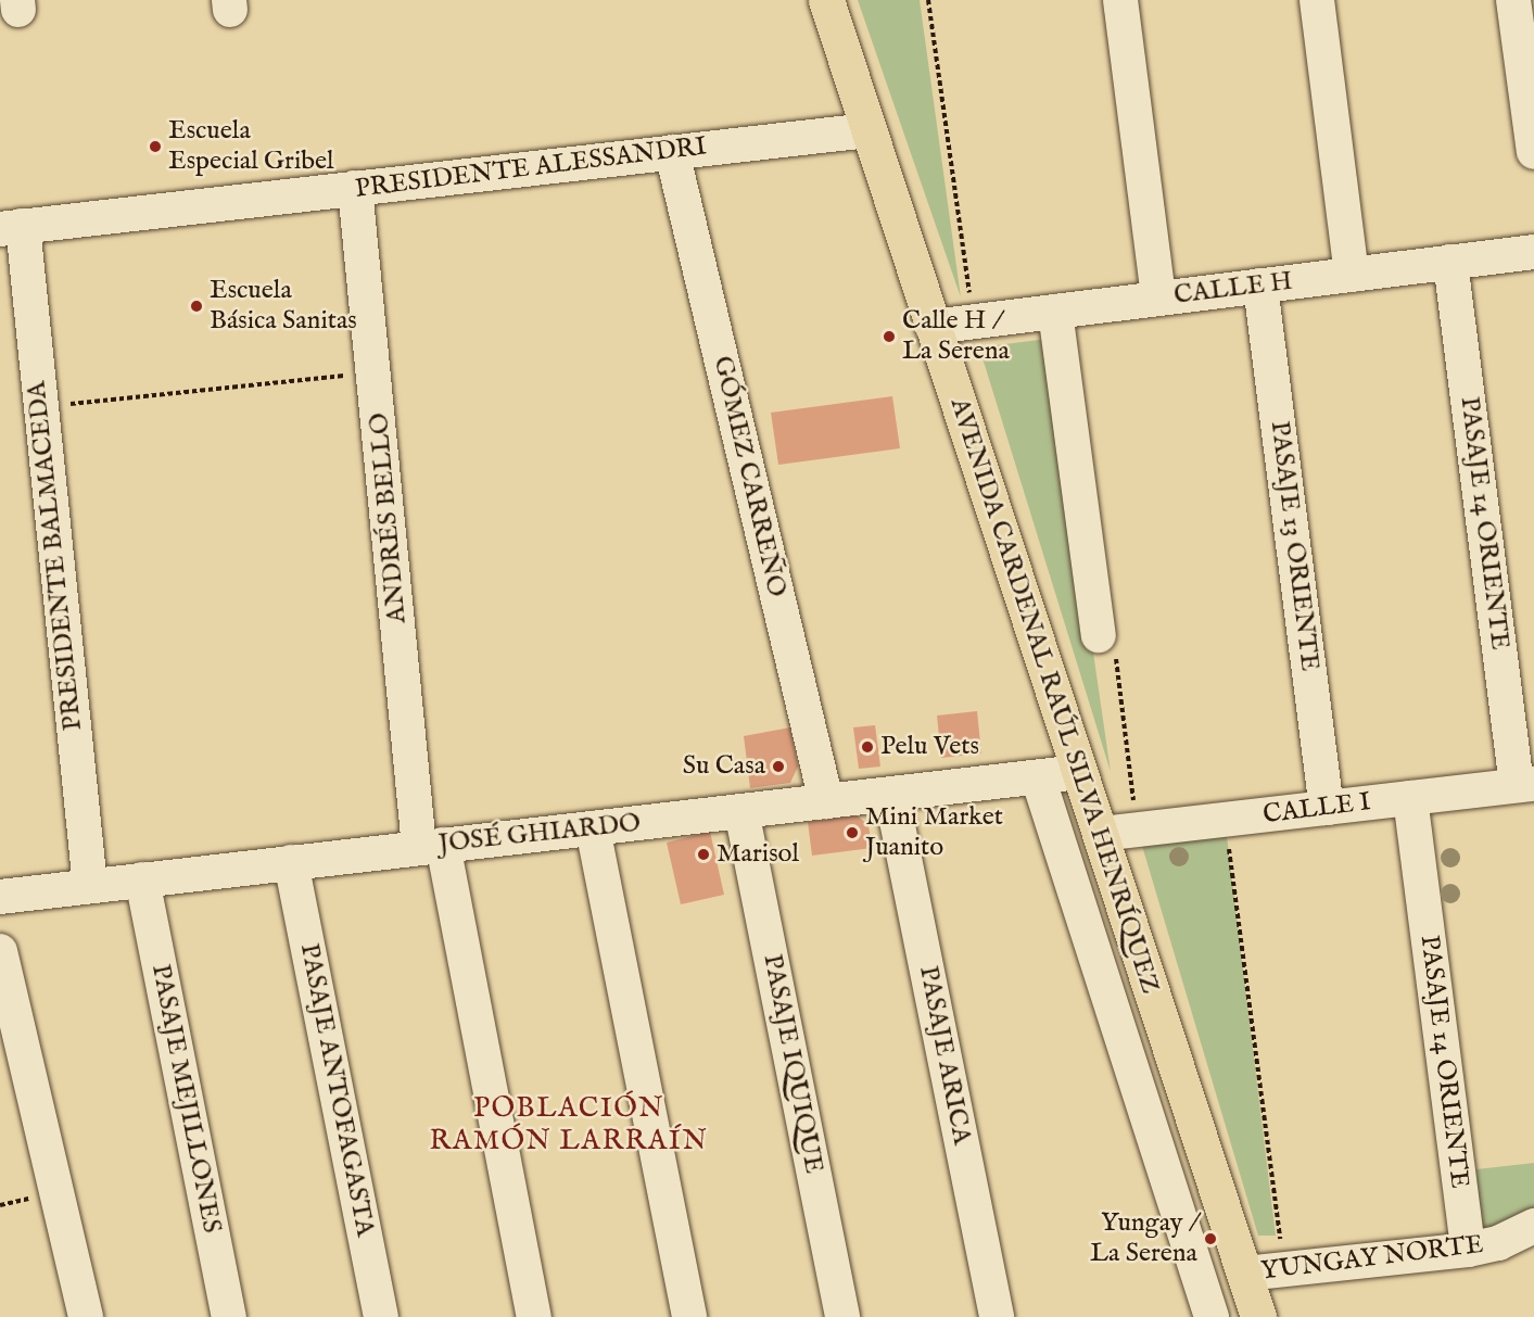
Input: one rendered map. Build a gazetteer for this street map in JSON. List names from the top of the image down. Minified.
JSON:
{"streets":{"main road":["AVENIDA CARDENAL RAÚL SILVA HENRÍQUEZ"],"street":["PRESIDENTE ALESSANDRI","CALLE H","GÓMEZ CARREÑO","ANDRÉS BELLO","PASAJE 14 ORIENTE","PASAJE 13 ORIENTE","PRESIDENTE BALMACEDA","CALLE I","JOSÉ GHIARDO","PASAJE ARICA","PASAJE IQUIQUE","PASAJE ANTOFAGASTA","PASAJE MEJILLONES","YUNGAY NORTE"]},"crossings":[["PRESIDENTE ALESSANDRI","GÓMEZ CARREÑO"],["PRESIDENTE ALESSANDRI","ANDRÉS BELLO"],["PRESIDENTE ALESSANDRI","PRESIDENTE BALMACEDA"],["PRESIDENTE ALESSANDRI","AVENIDA CARDENAL RAÚL SILVA HENRÍQUEZ"],["CALLE H","PASAJE 14 ORIENTE"],["CALLE H","PASAJE 13 ORIENTE"],["CALLE H","AVENIDA CARDENAL RAÚL SILVA HENRÍQUEZ"],["GÓMEZ CARREÑO","JOSÉ GHIARDO"],["ANDRÉS BELLO","JOSÉ GHIARDO"],["PASAJE 14 ORIENTE","CALLE I"],["PASAJE 14 ORIENTE","YUNGAY NORTE"],["PASAJE 13 ORIENTE","CALLE I"],["PRESIDENTE BALMACEDA","JOSÉ GHIARDO"],["AVENIDA CARDENAL RAÚL SILVA HENRÍQUEZ","CALLE I"],["AVENIDA CARDENAL RAÚL SILVA HENRÍQUEZ","JOSÉ GHIARDO"],["AVENIDA CARDENAL RAÚL SILVA HENRÍQUEZ","YUNGAY NORTE"],["JOSÉ GHIARDO","PASAJE ARICA"],["JOSÉ GHIARDO","PASAJE IQUIQUE"],["JOSÉ GHIARDO","PASAJE ANTOFAGASTA"],["JOSÉ GHIARDO","PASAJE MEJILLONES"]],"districts":["POBLACIÓN RAMÓN LARRAÍN"],"places":["Escuela Especial Gribel","Escuela Básica Sanitas","Calle H / La Serena","Pelu Vets","Su Casa","Mini Market Juanito","Marisol","Yungay / La Serena"]}
